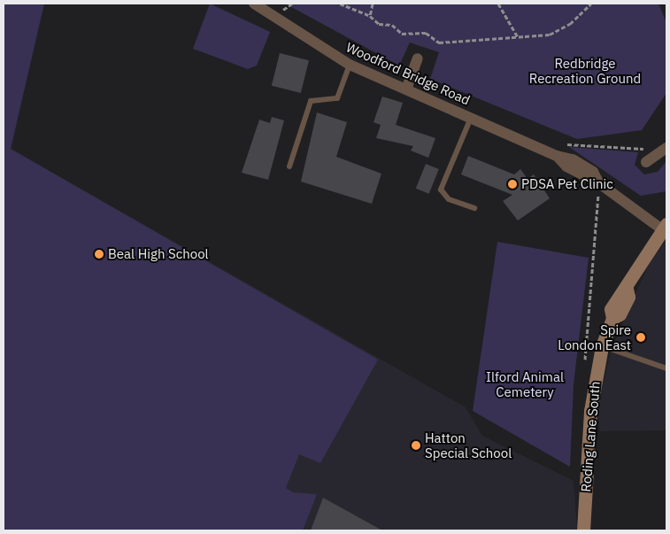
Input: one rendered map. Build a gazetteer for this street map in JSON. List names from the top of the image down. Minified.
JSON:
{"streets":{"street":["Woodford Bridge Road","Roding Lane South"]},"crossings":[["Woodford Bridge Road","Roding Lane South"]],"parks":["Redbridge Recreation Ground","Ilford Animal Cemetery"],"places":["PDSA Pet Clinic","Beal High School","Spire London East","Hatton Special School"]}
